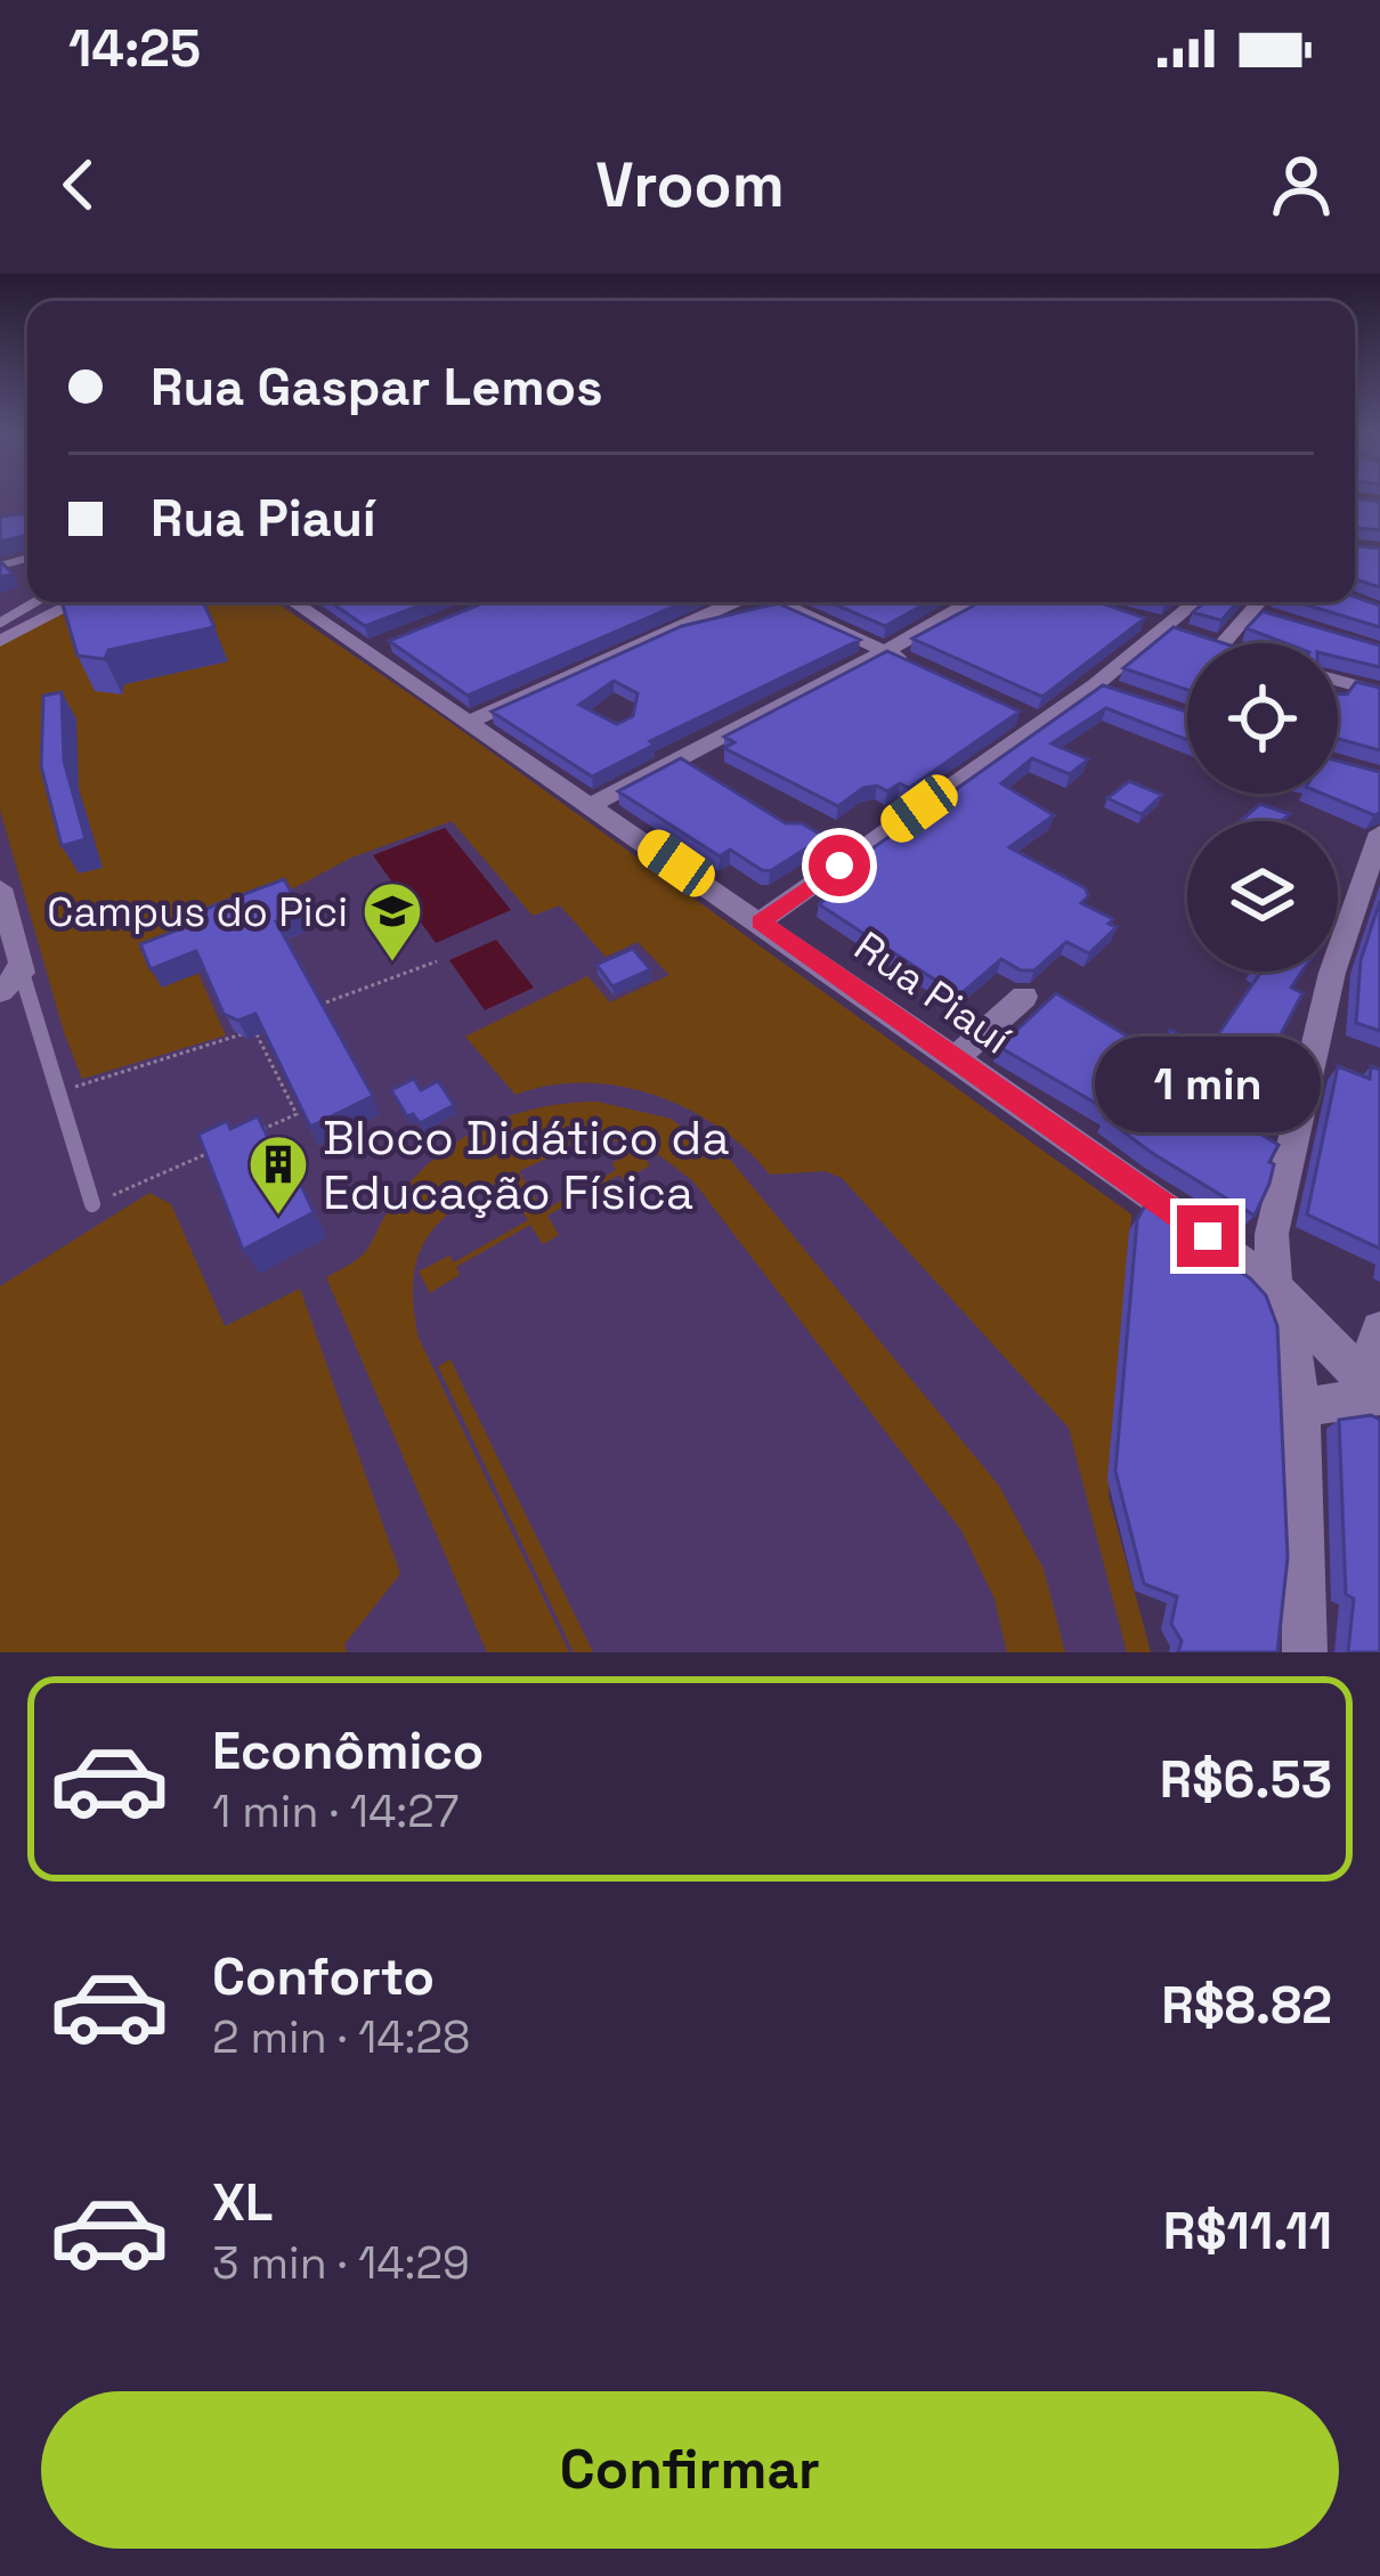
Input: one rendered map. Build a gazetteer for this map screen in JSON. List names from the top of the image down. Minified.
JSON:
{"streets":{"street":["Rua Piauí"]},"places":{"school or university":["Campus do Pici"],"building":["Bloco Didático da Educação Física"]},"page":{"status":"14:25","header":"Vroom","banner":["Rua Gaspar Lemos","Rua Piauí"],"bubble":"1 min","list":[{"name":"Econômico","note":"1 min · 14:27","value":"R$6.53"},{"name":"Conforto","note":"2 min · 14:28","value":"R$8.82"},{"name":"XL","note":"3 min · 14:29","value":"R$11.11"}],"buttons":"Confirmar"}}
